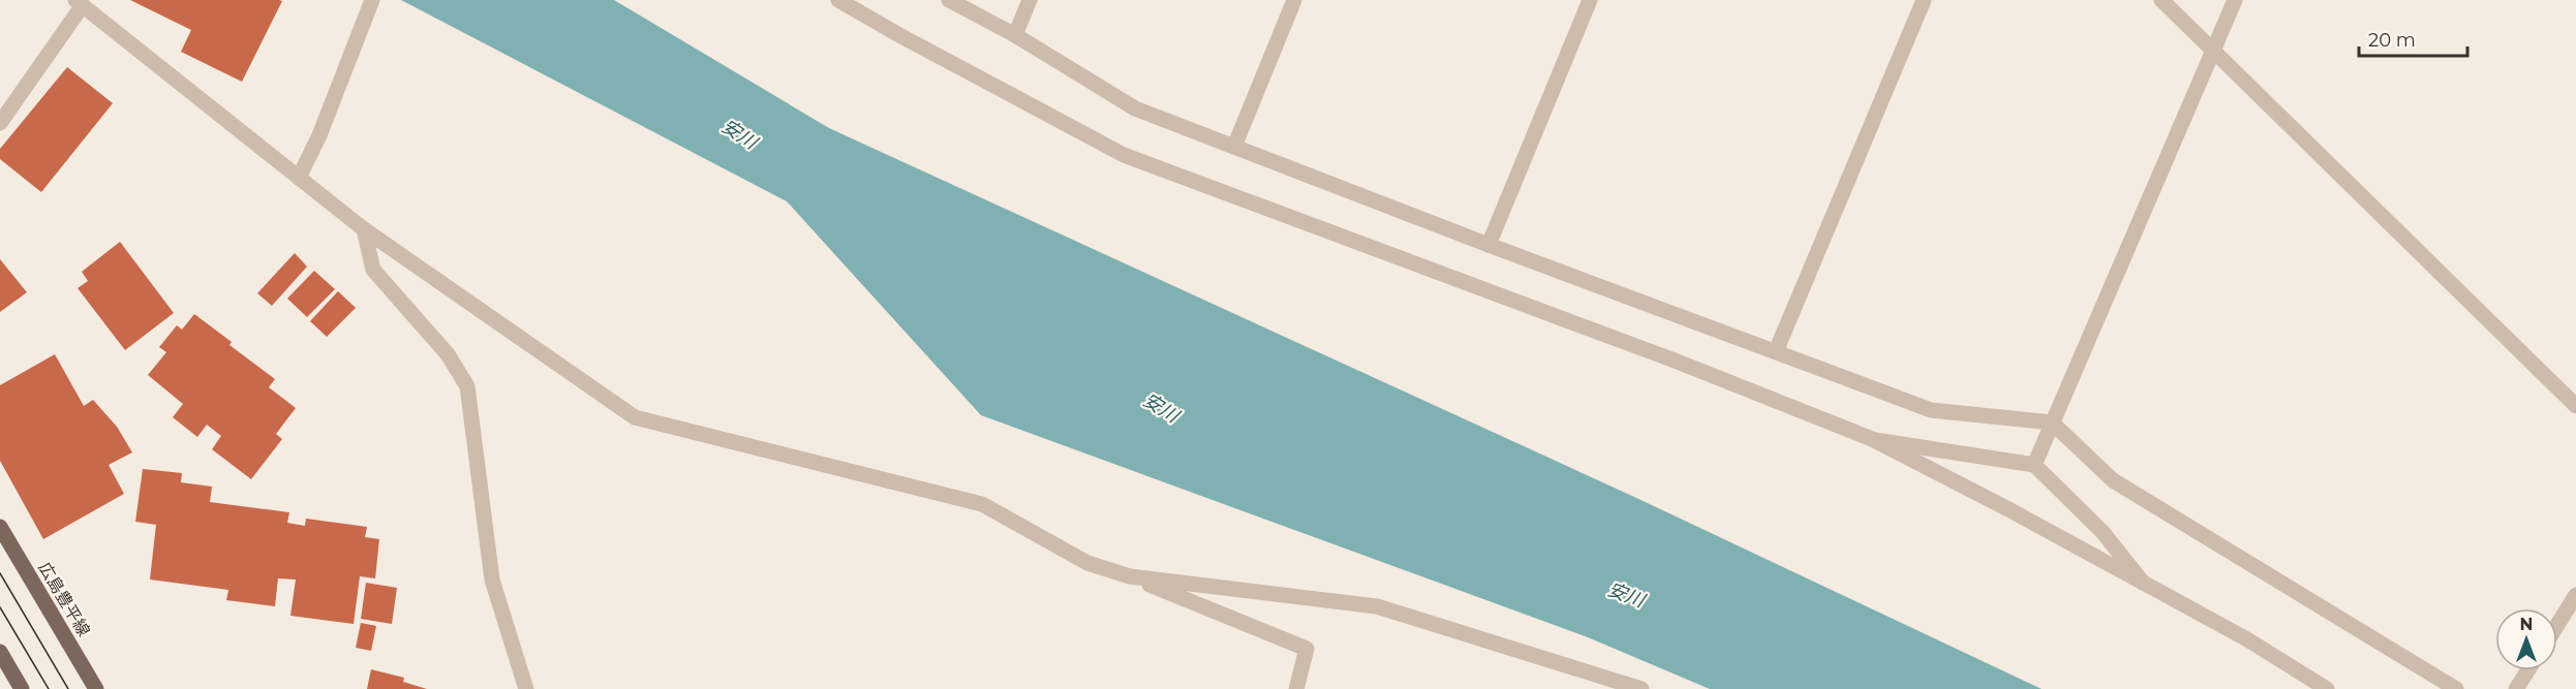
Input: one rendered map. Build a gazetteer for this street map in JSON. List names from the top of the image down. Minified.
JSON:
{"streets":{"main road":["広島豊平線"]},"water":["安川"],"scale_bar":"20 m","north":"top"}
